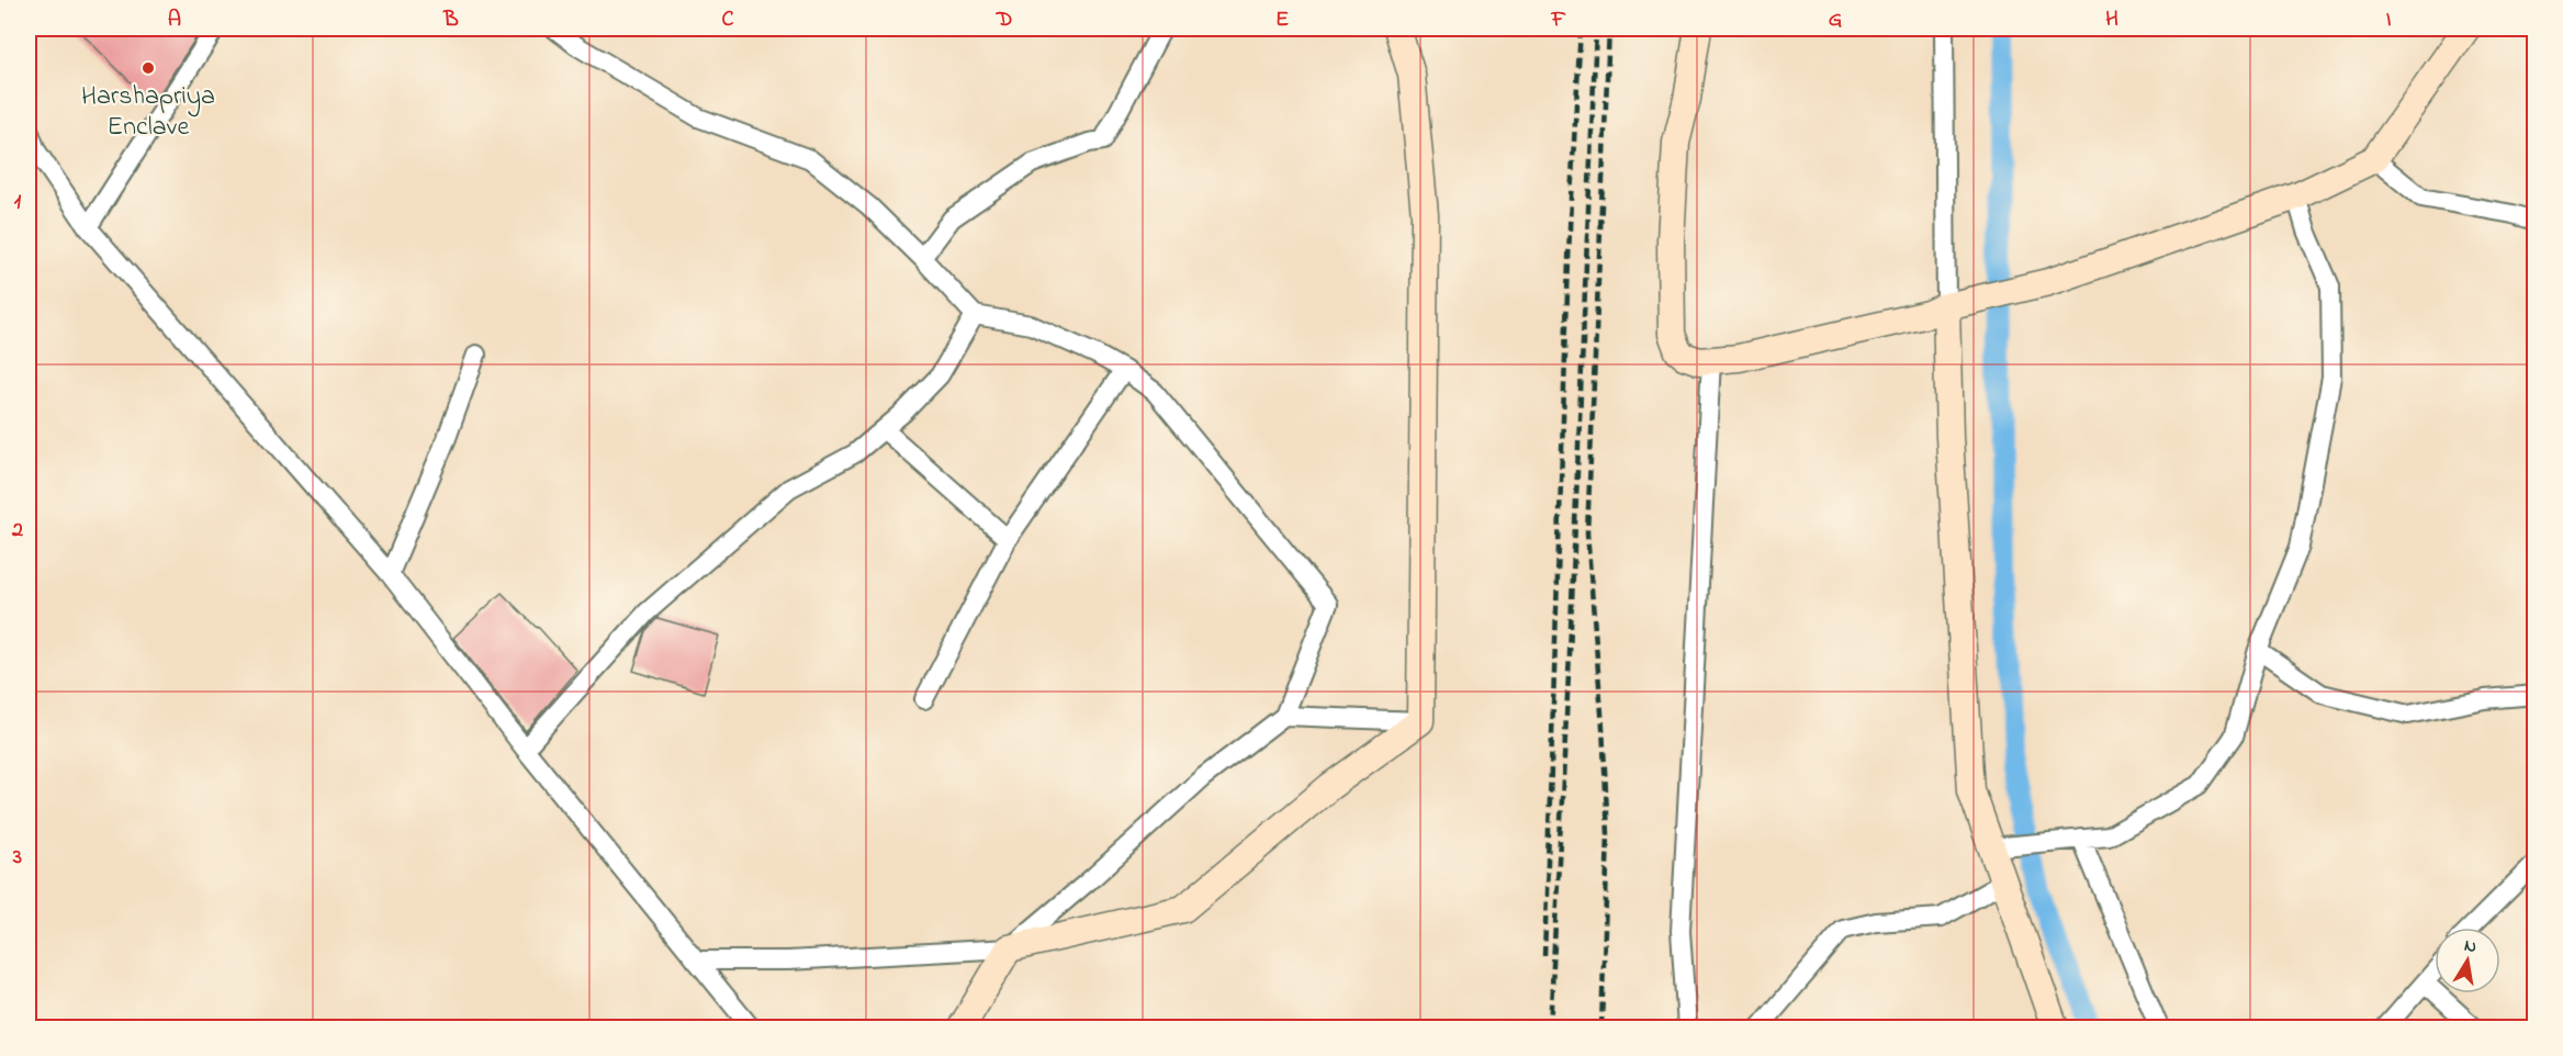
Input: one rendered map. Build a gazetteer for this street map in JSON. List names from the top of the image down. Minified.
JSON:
{"places":["Harshapriya Enclave"],"north":"top","grid":{"columns":["A","B","C","D","E","F","G","H","I"],"rows":["1","2","3"]}}
